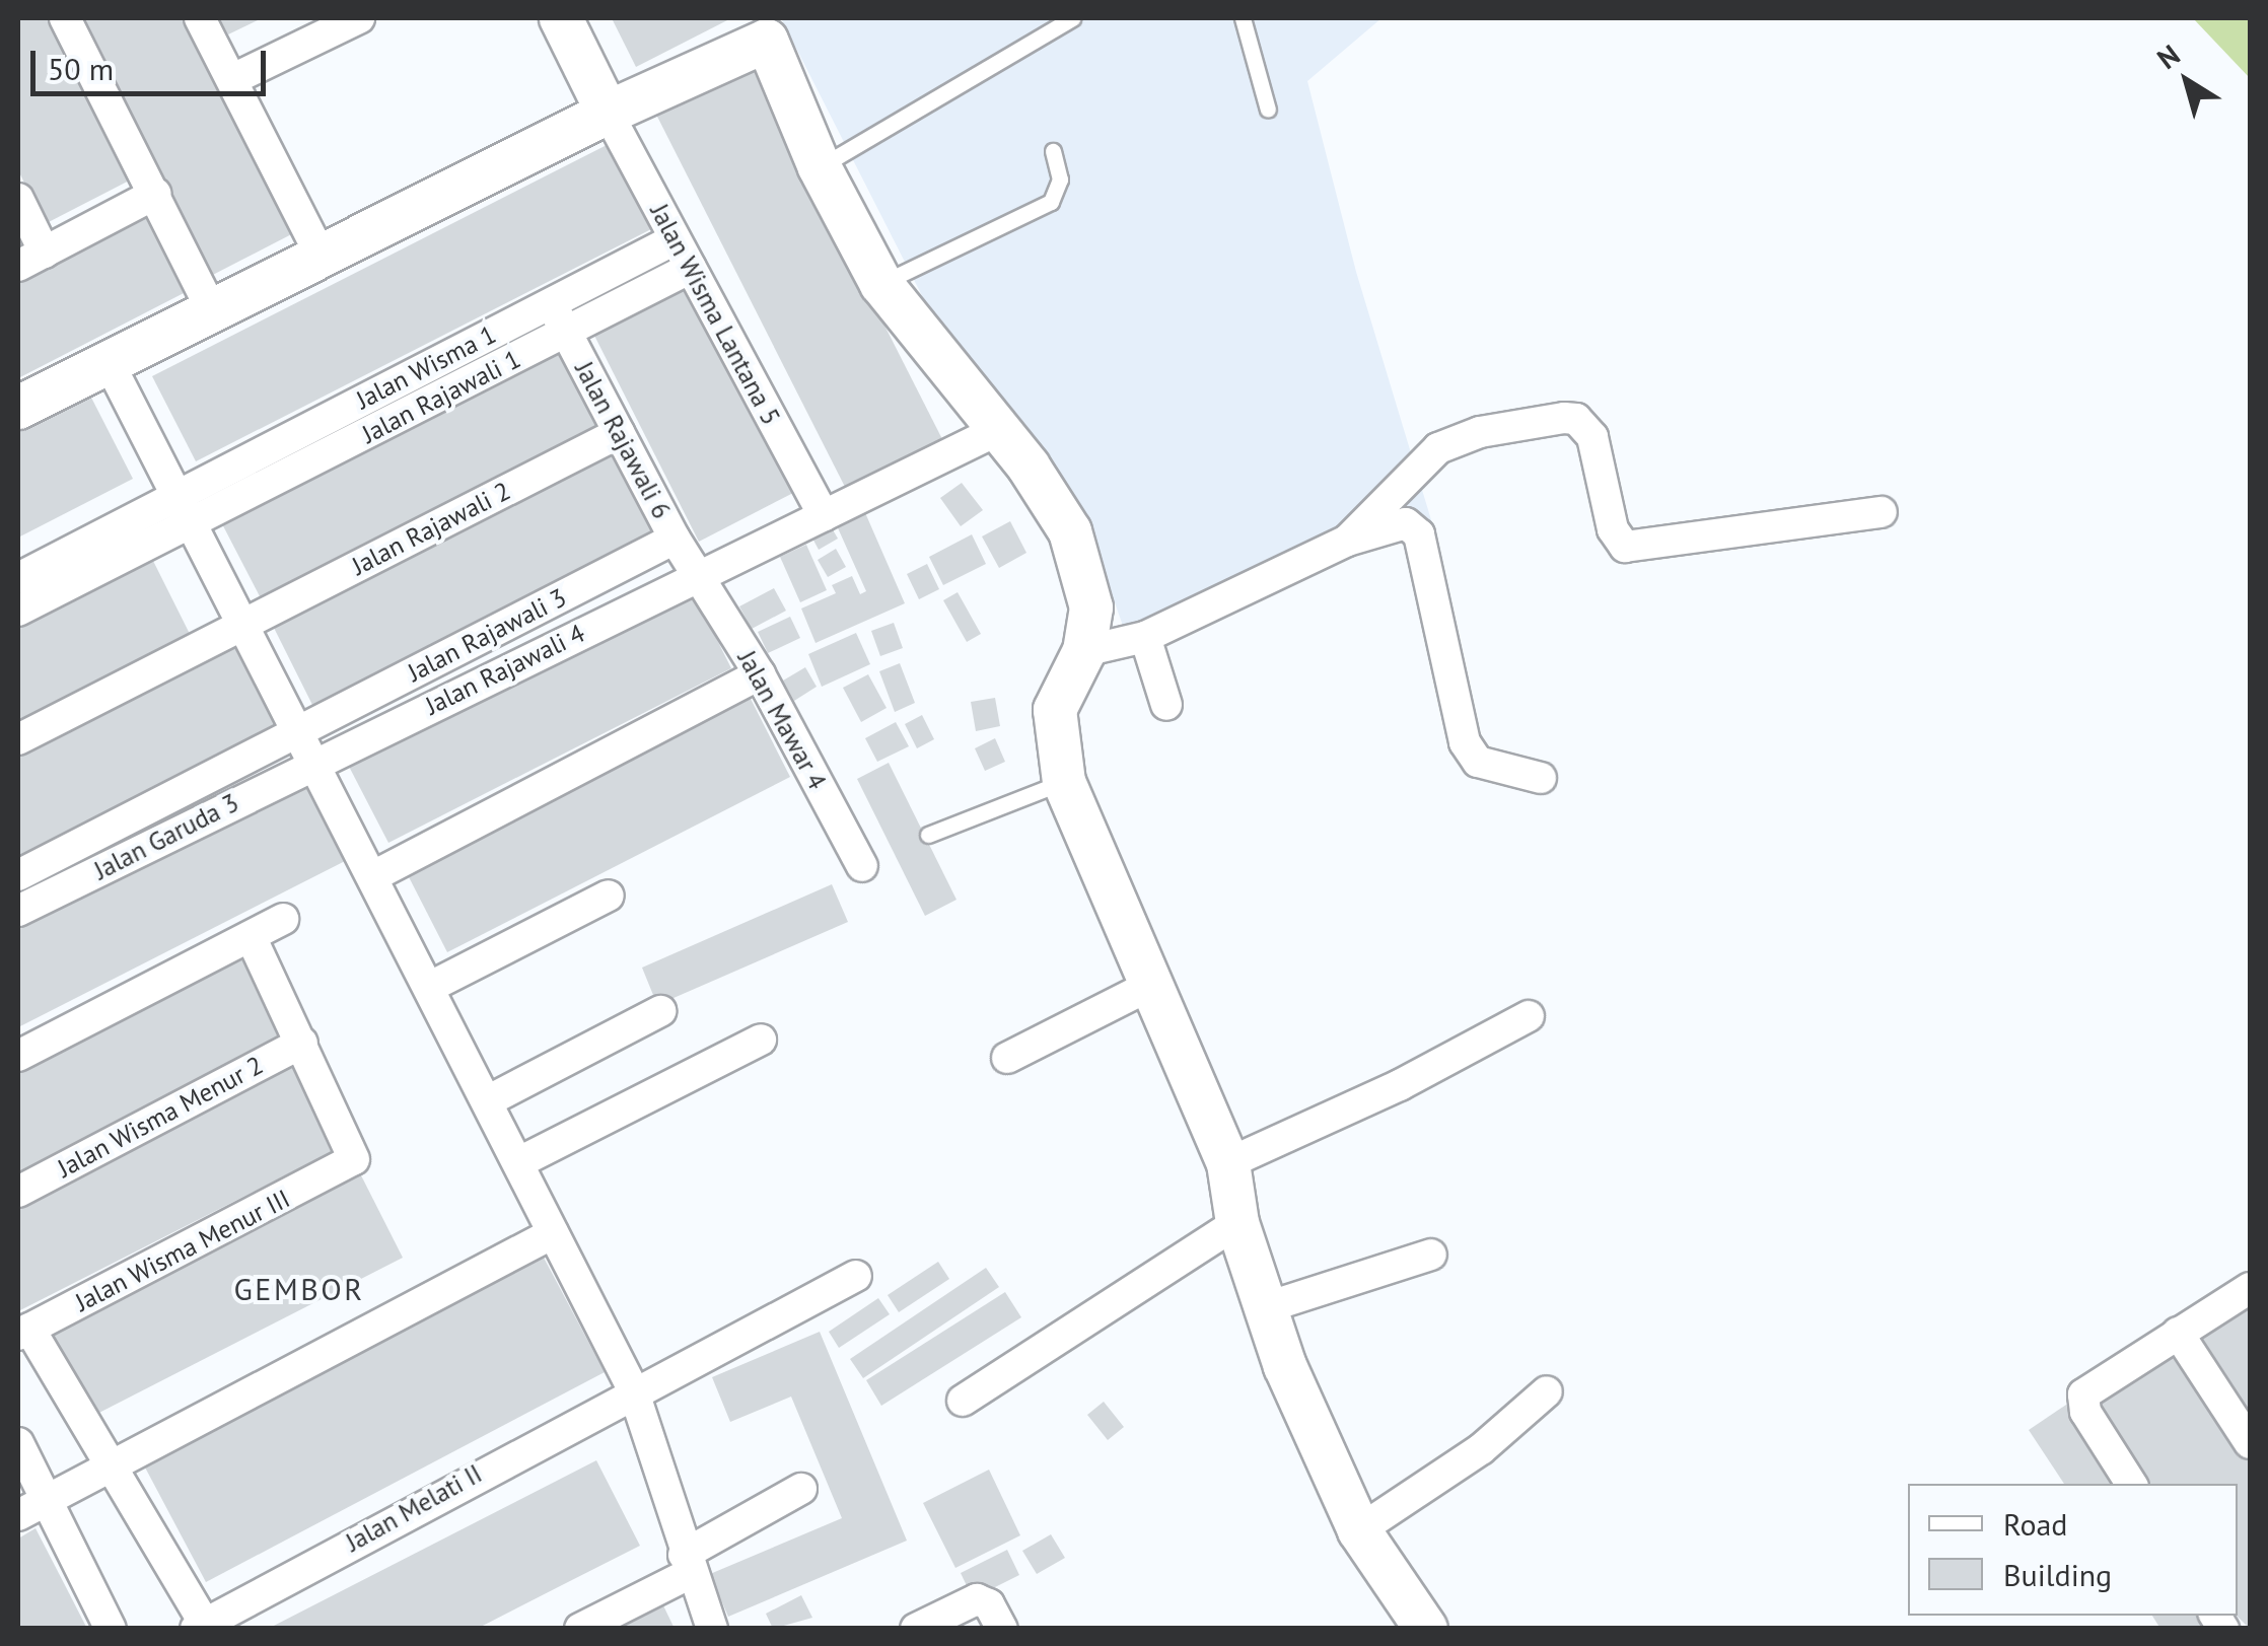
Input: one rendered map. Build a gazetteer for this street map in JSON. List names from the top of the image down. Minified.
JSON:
{"streets":{"street":["Jalan Wisma Lantana 5","Jalan Wisma 1","Jalan Rajawali 1","Jalan Rajawali 6","Jalan Rajawali 2","Jalan Rajawali 3","Jalan Rajawali 4","Jalan Mawar 4","Jalan Garuda 3","Jalan Wisma Menur 2","Jalan Wisma Menur III","Jalan Melati II"]},"crossings":[["Jalan Wisma Lantana 5","Jalan Wisma 1"],["Jalan Wisma Lantana 5","Jalan Rajawali 1"],["Jalan Wisma Lantana 5","Jalan Rajawali 4"],["Jalan Wisma 1","Jalan Rajawali 1"],["Jalan Wisma 1","Jalan Rajawali 6"],["Jalan Rajawali 1","Jalan Rajawali 6"],["Jalan Rajawali 6","Jalan Rajawali 2"],["Jalan Rajawali 6","Jalan Rajawali 3"],["Jalan Rajawali 6","Jalan Rajawali 4"],["Jalan Rajawali 6","Jalan Mawar 4"],["Jalan Rajawali 3","Jalan Garuda 3"],["Jalan Rajawali 4","Jalan Mawar 4"],["Jalan Rajawali 4","Jalan Garuda 3"],["Jalan Wisma Menur 2","Jalan Wisma Menur III"]],"districts":["GEMBOR"],"legend":["Road","Building"],"scale_bar":"50 m","north":"top left"}
